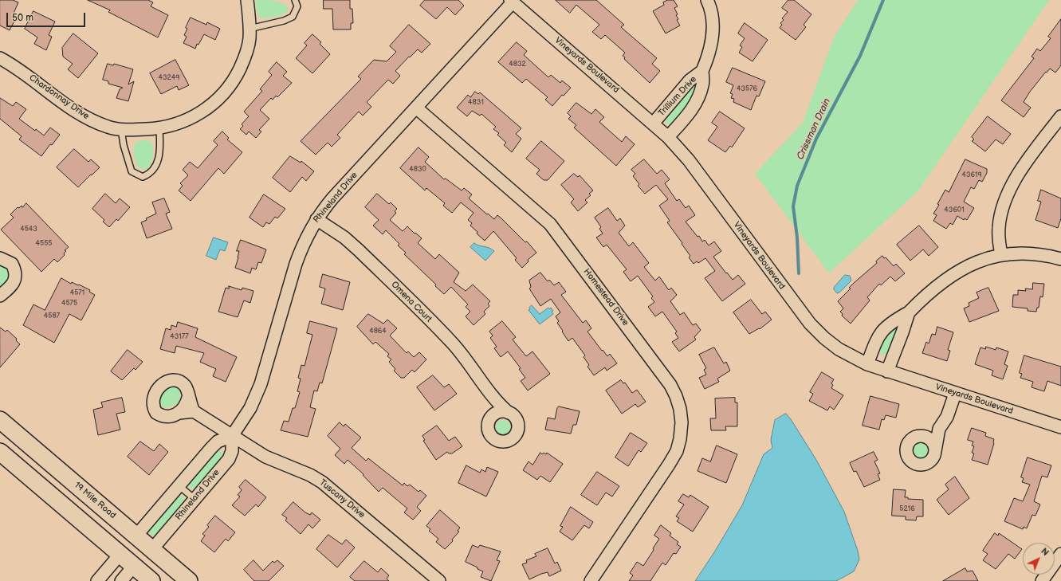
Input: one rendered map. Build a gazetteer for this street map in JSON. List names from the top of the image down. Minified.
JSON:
{"streets":{"main road":["19 Mile Road"],"street":["Vineyards Boulevard","Trillium Drive","Chardonnay Drive","Rhineland Drive","Homestead Drive","Omena Court","Tuscany Drive"]},"crossings":[["Vineyards Boulevard","Trillium Drive"],["Vineyards Boulevard","Rhineland Drive"],["Rhineland Drive","Homestead Drive"],["Rhineland Drive","Omena Court"],["Rhineland Drive","Tuscany Drive"],["Rhineland Drive","19 Mile Road"]],"water":["Crissman Drain"],"house_numbers":["4832","43249","43576","4831","4830","43619","43601","4543","4555","4571","4575","4587","4864","43177","5216"],"scale_bar":"50 m","north":"top right"}
